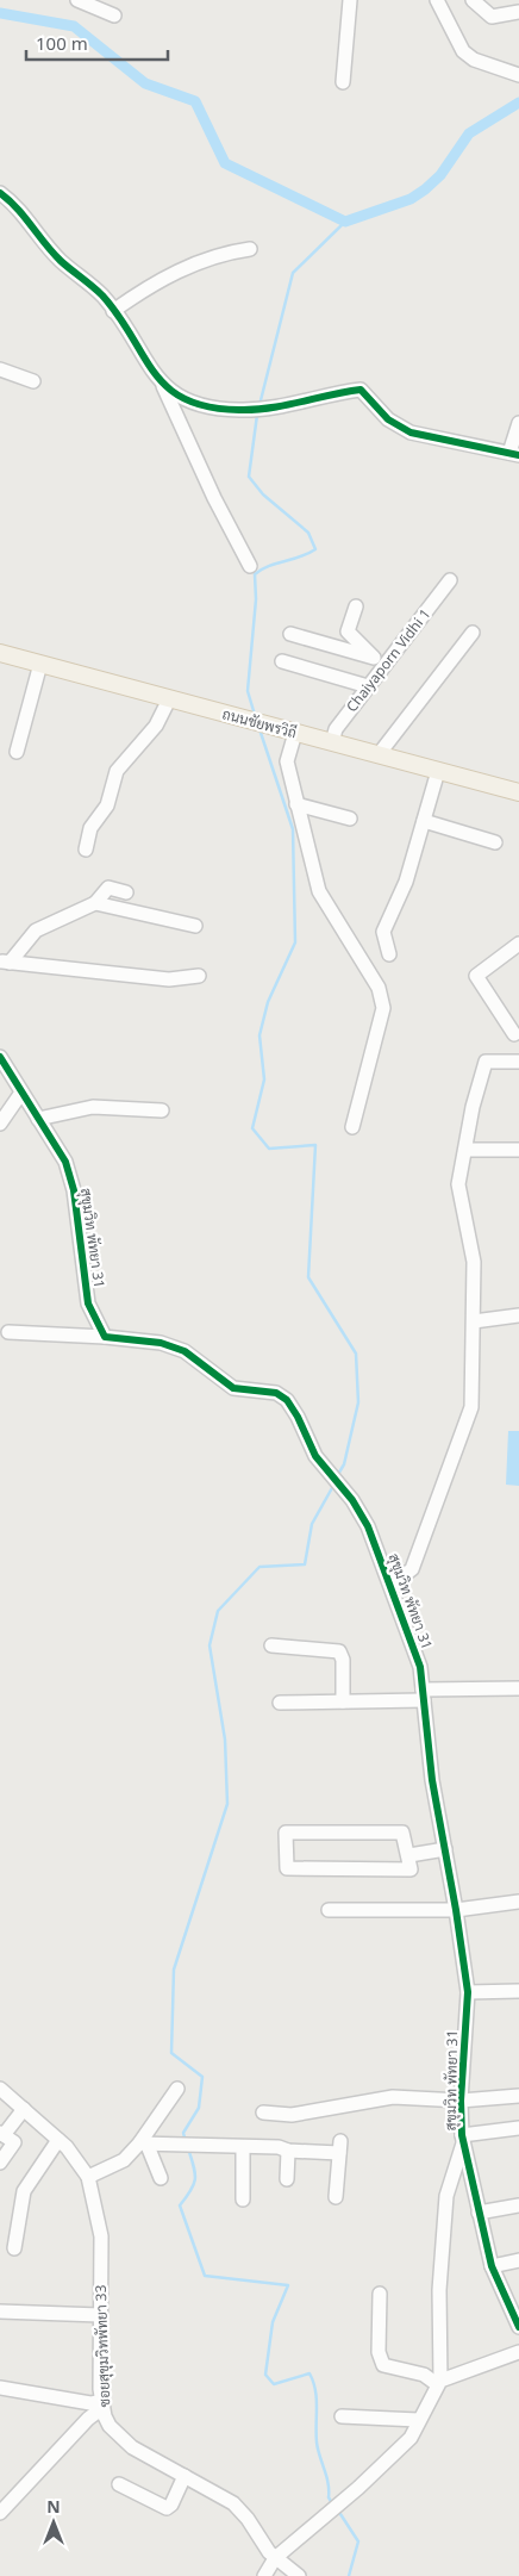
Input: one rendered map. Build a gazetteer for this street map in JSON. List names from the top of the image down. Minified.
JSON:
{"streets":{"main road":["ถนนชัยพรวิถี"],"street":["Chaiyaporn Vidhi 1","สุขุมวิท พัทยา 31","ซอยสุขุมวิทพัทยา 33"]},"crossings":[["Chaiyaporn Vidhi 1","ถนนชัยพรวิถี"]],"scale_bar":"100 m","north":"top"}
